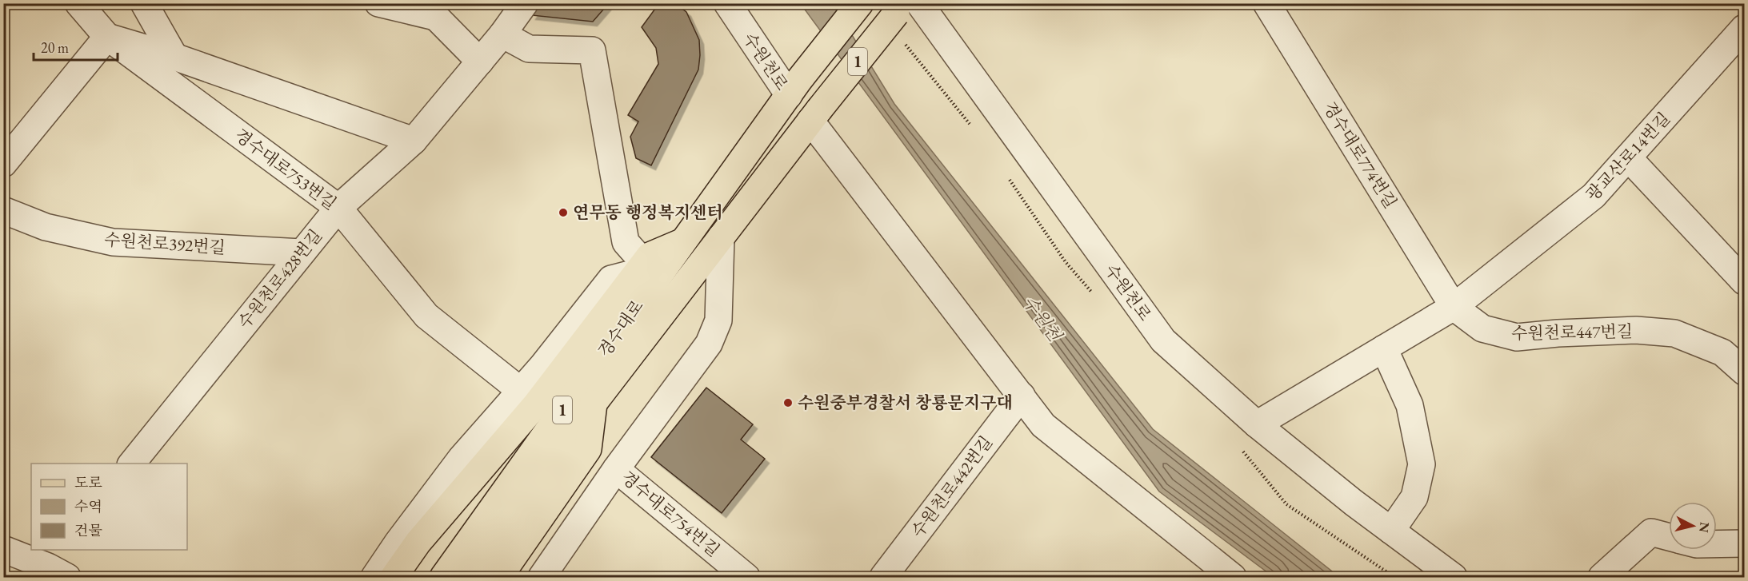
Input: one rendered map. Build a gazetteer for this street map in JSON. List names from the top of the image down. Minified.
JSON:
{"streets":{"main road":["1","경수대로"],"street":["수원천로","경수대로774번길","광교산로14번길","경수대로753번길","수원천로392번길","수원천로428번길","수원천로447번길","수원천로442번길","경수대로754번길"]},"crossings":[["수원천로","1"],["수원천로","경수대로"],["1","경수대로"],["경수대로774번길","광교산로14번길"],["경수대로774번길","수원천로447번길"],["광교산로14번길","수원천로447번길"],["경수대로753번길","수원천로428번길"],["수원천로392번길","수원천로428번길"]],"water":["수원천"],"places":["연무동 행정복지센터","수원중부경찰서 창룡문지구대"],"legend":["도로","수역","건물"],"scale_bar":"20 m","north":"right"}
